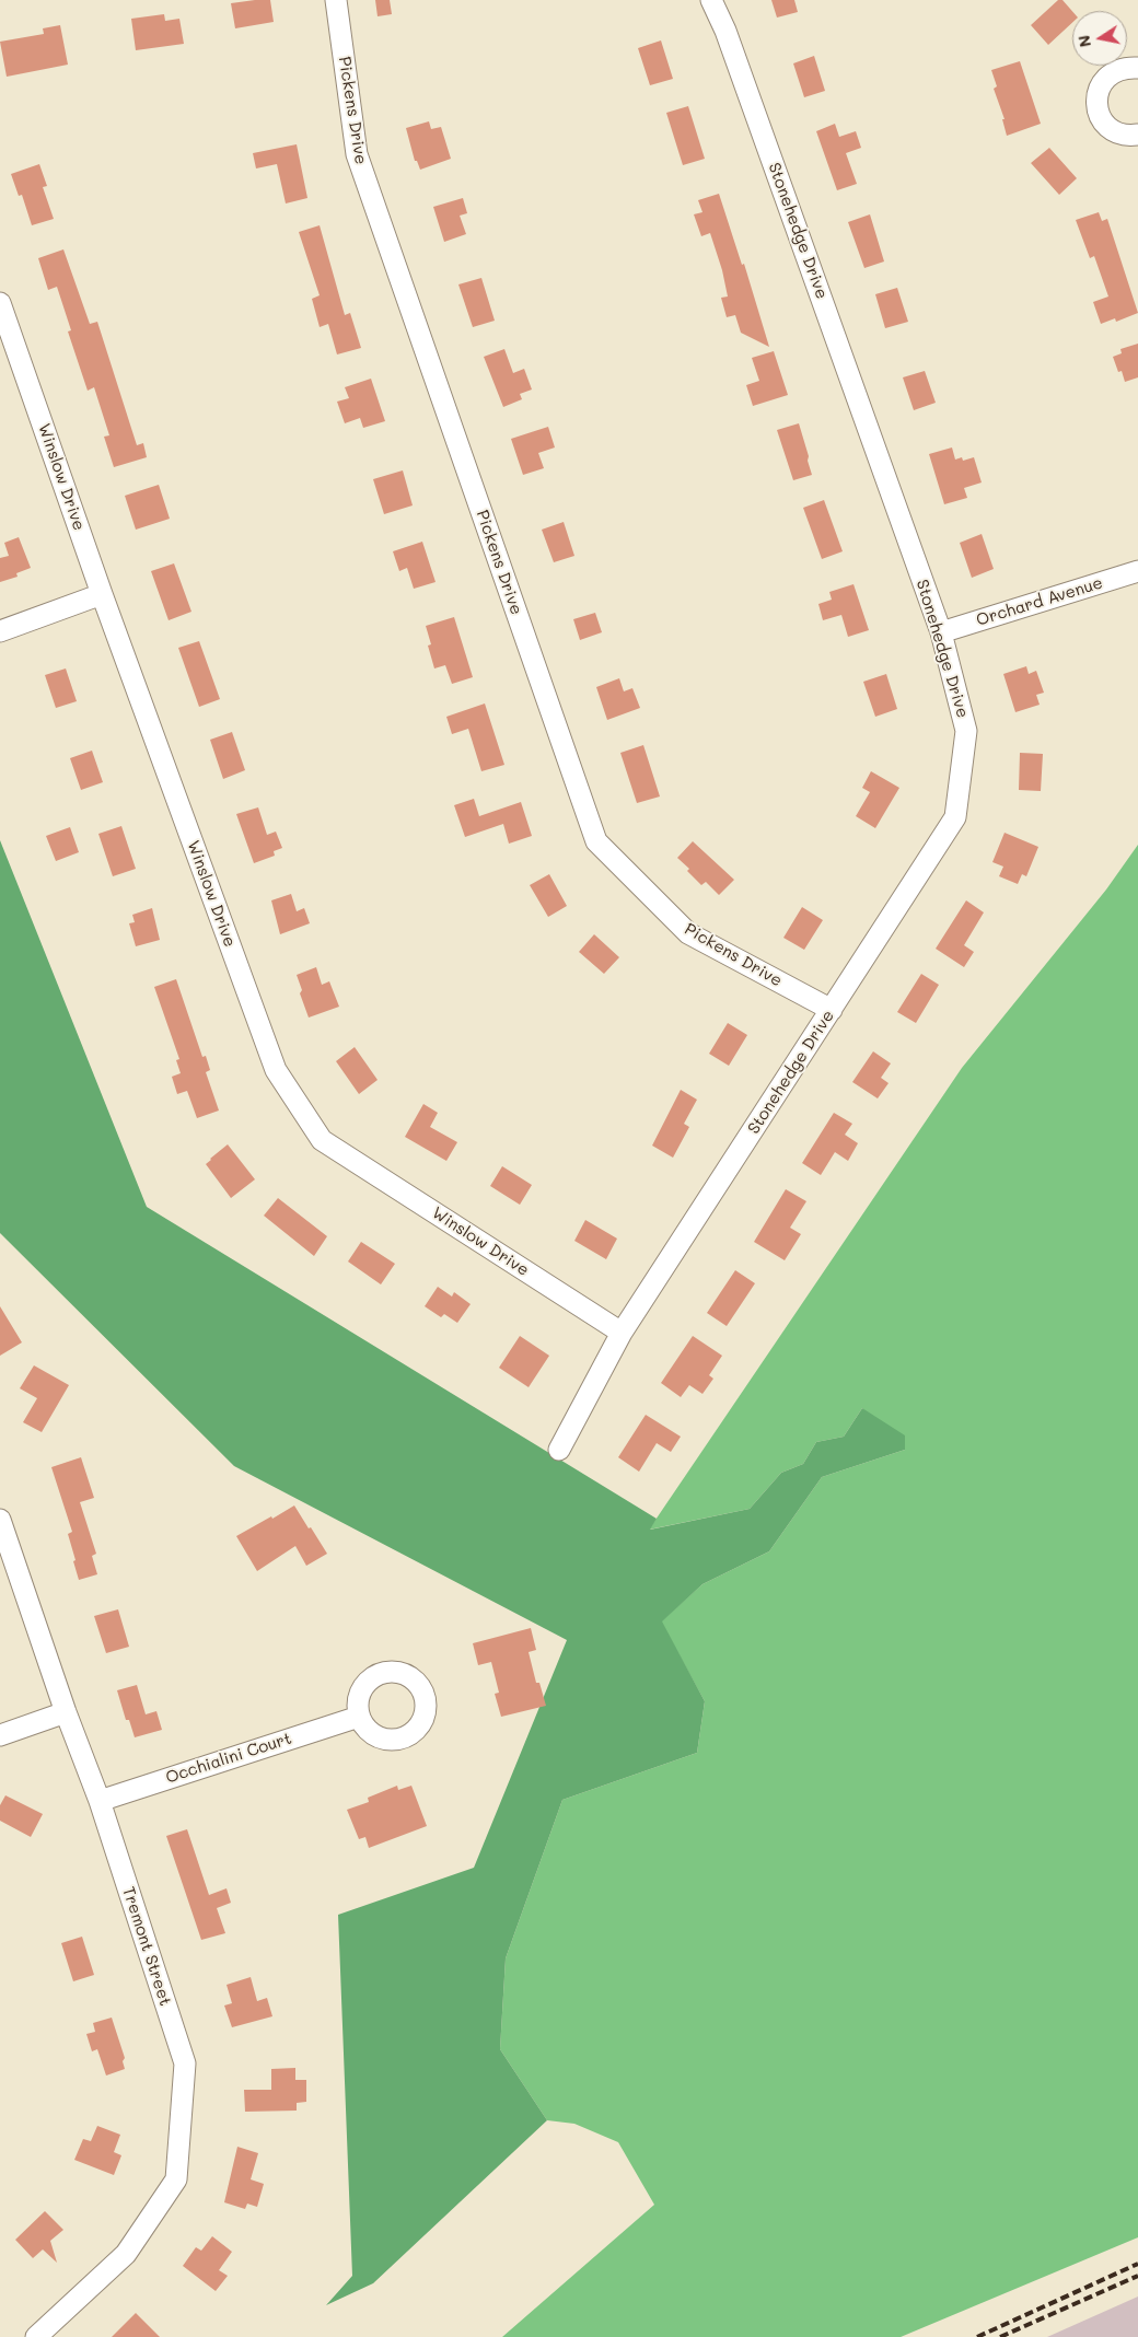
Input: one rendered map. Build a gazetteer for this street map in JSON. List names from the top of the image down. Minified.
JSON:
{"streets":{"street":["Pickens Drive","Stonehedge Drive","Winslow Drive","Orchard Avenue","Occhialini Court","Tremont Street"]},"crossings":[["Pickens Drive","Stonehedge Drive"],["Stonehedge Drive","Winslow Drive"],["Stonehedge Drive","Orchard Avenue"],["Occhialini Court","Tremont Street"]],"north":"left"}
